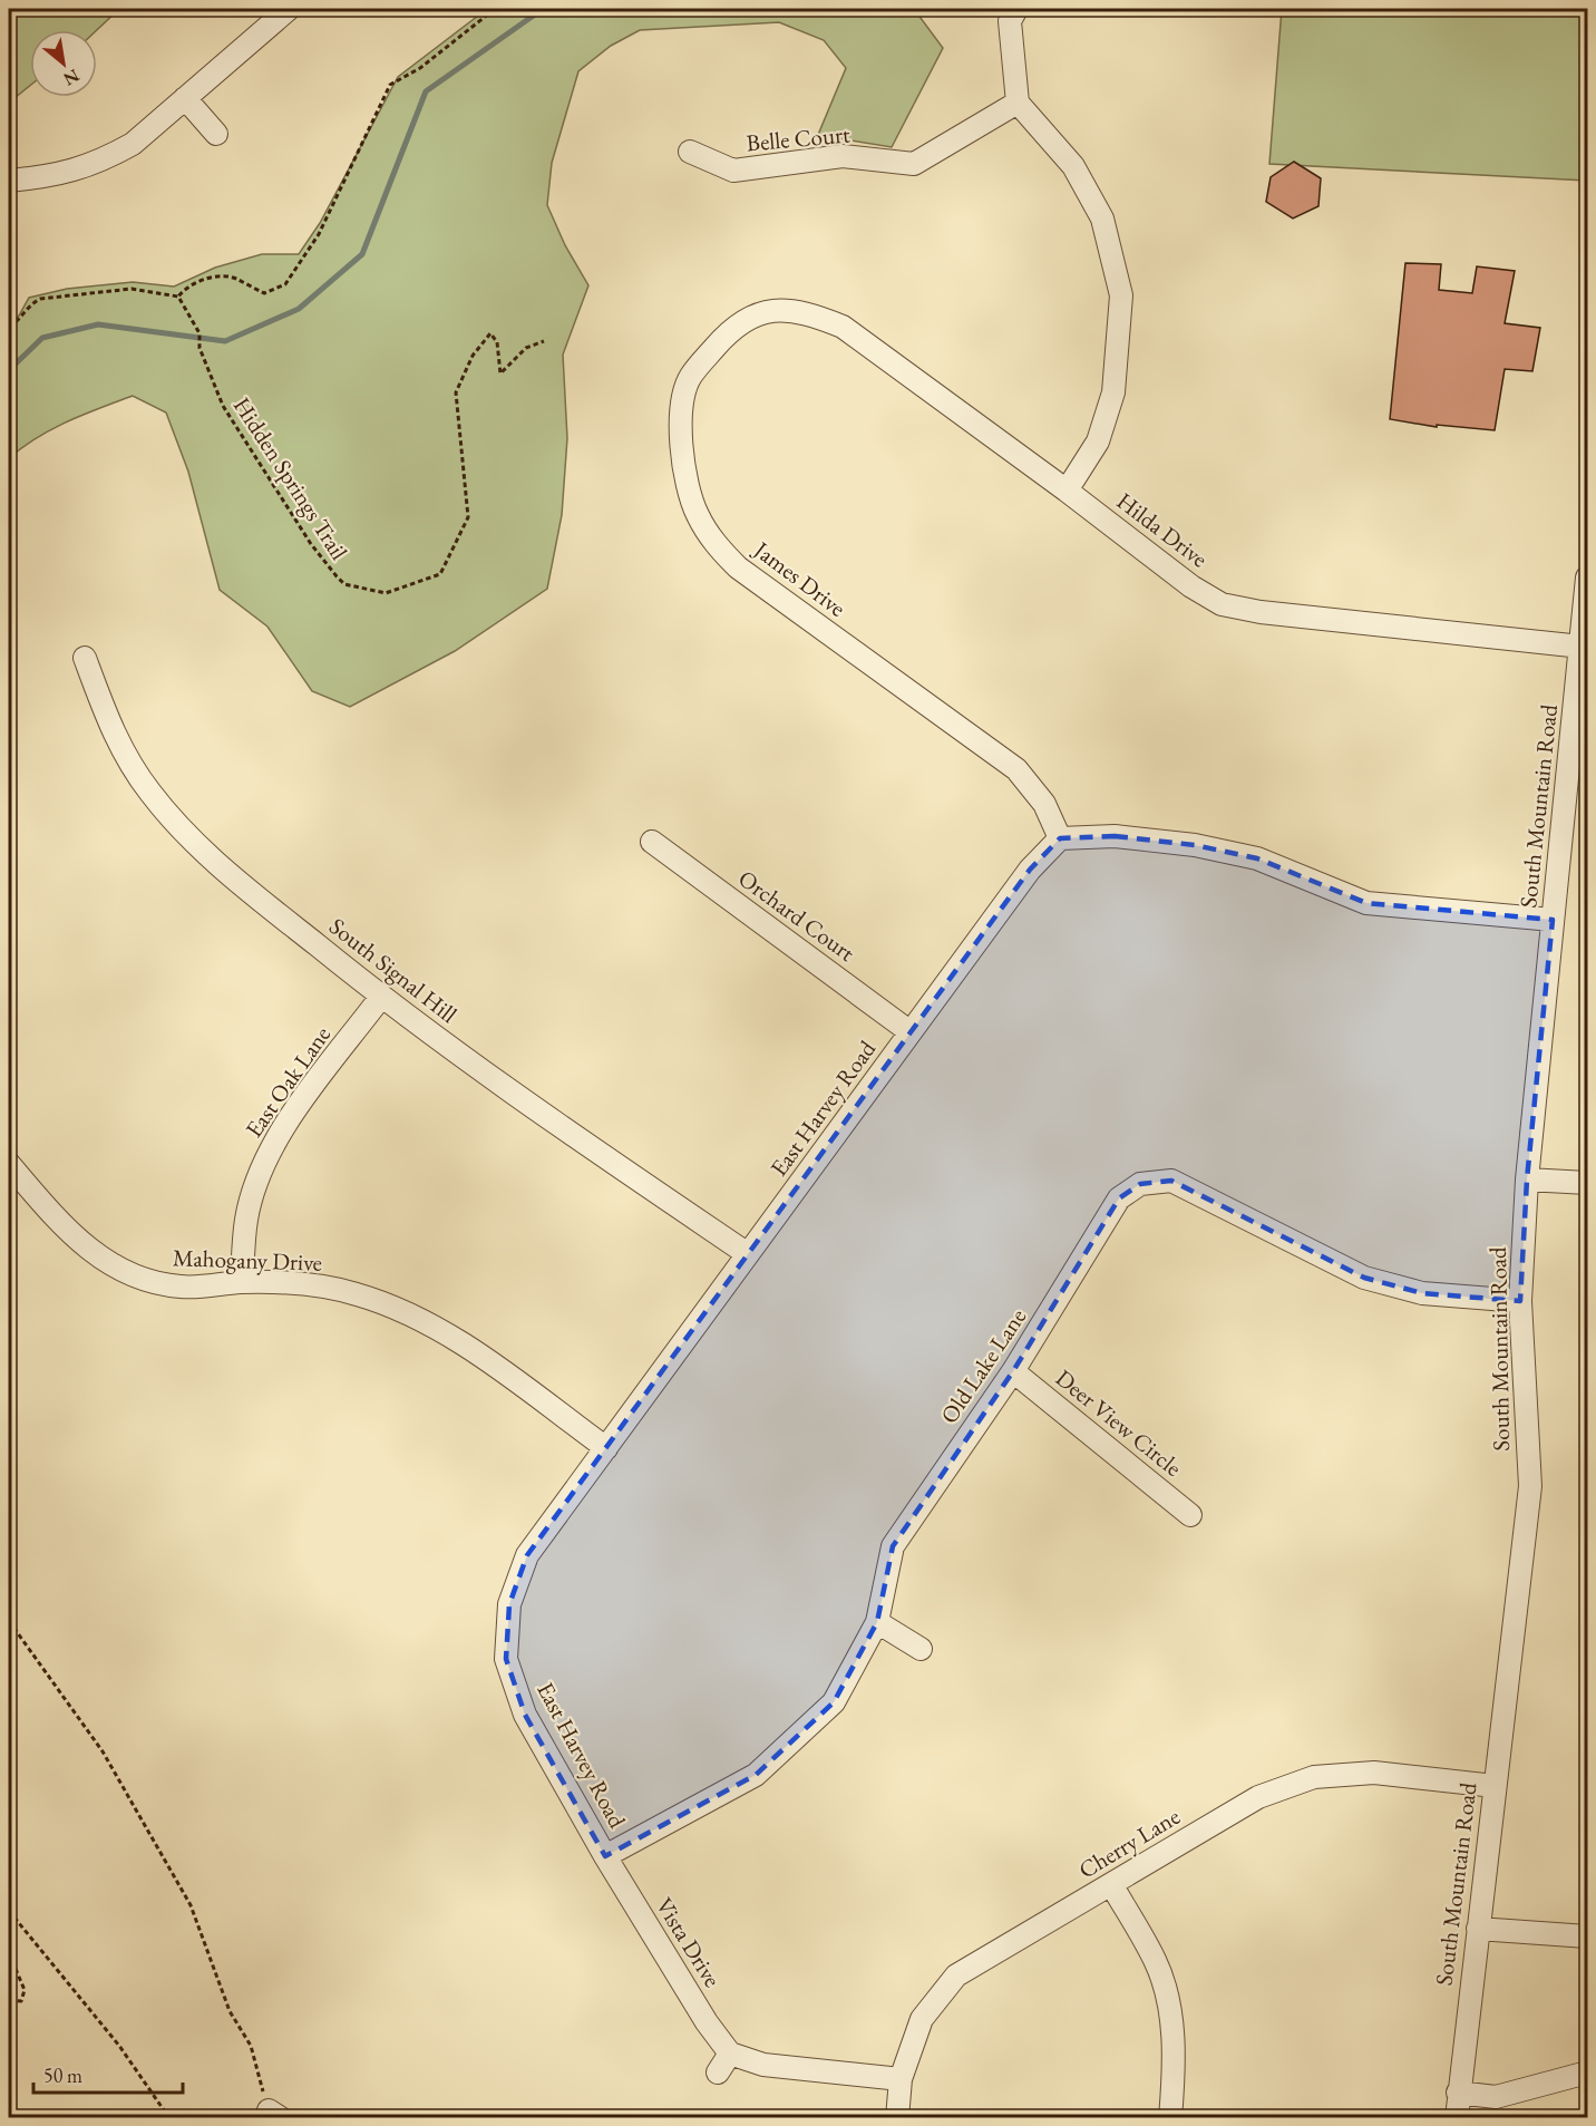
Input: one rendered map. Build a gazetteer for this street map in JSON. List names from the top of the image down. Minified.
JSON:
{"streets":{"street":["Belle Court","Hilda Drive","James Drive","South Mountain Road","Orchard Court","South Signal Hill","East Oak Lane","East Harvey Road","Mahogany Drive","Old Lake Lane","Deer View Circle","Cherry Lane","Vista Drive"],"path":["Hidden Springs Trail"]},"crossings":[["Hilda Drive","James Drive"],["Hilda Drive","South Mountain Road"],["James Drive","East Harvey Road"],["South Mountain Road","Old Lake Lane"],["South Mountain Road","Cherry Lane"],["Orchard Court","East Harvey Road"],["South Signal Hill","East Oak Lane"],["South Signal Hill","East Harvey Road"],["East Oak Lane","Mahogany Drive"],["East Harvey Road","Mahogany Drive"],["East Harvey Road","Old Lake Lane"],["East Harvey Road","Vista Drive"],["Old Lake Lane","Deer View Circle"],["Old Lake Lane","Vista Drive"]],"scale_bar":"50 m","north":"bottom right"}
